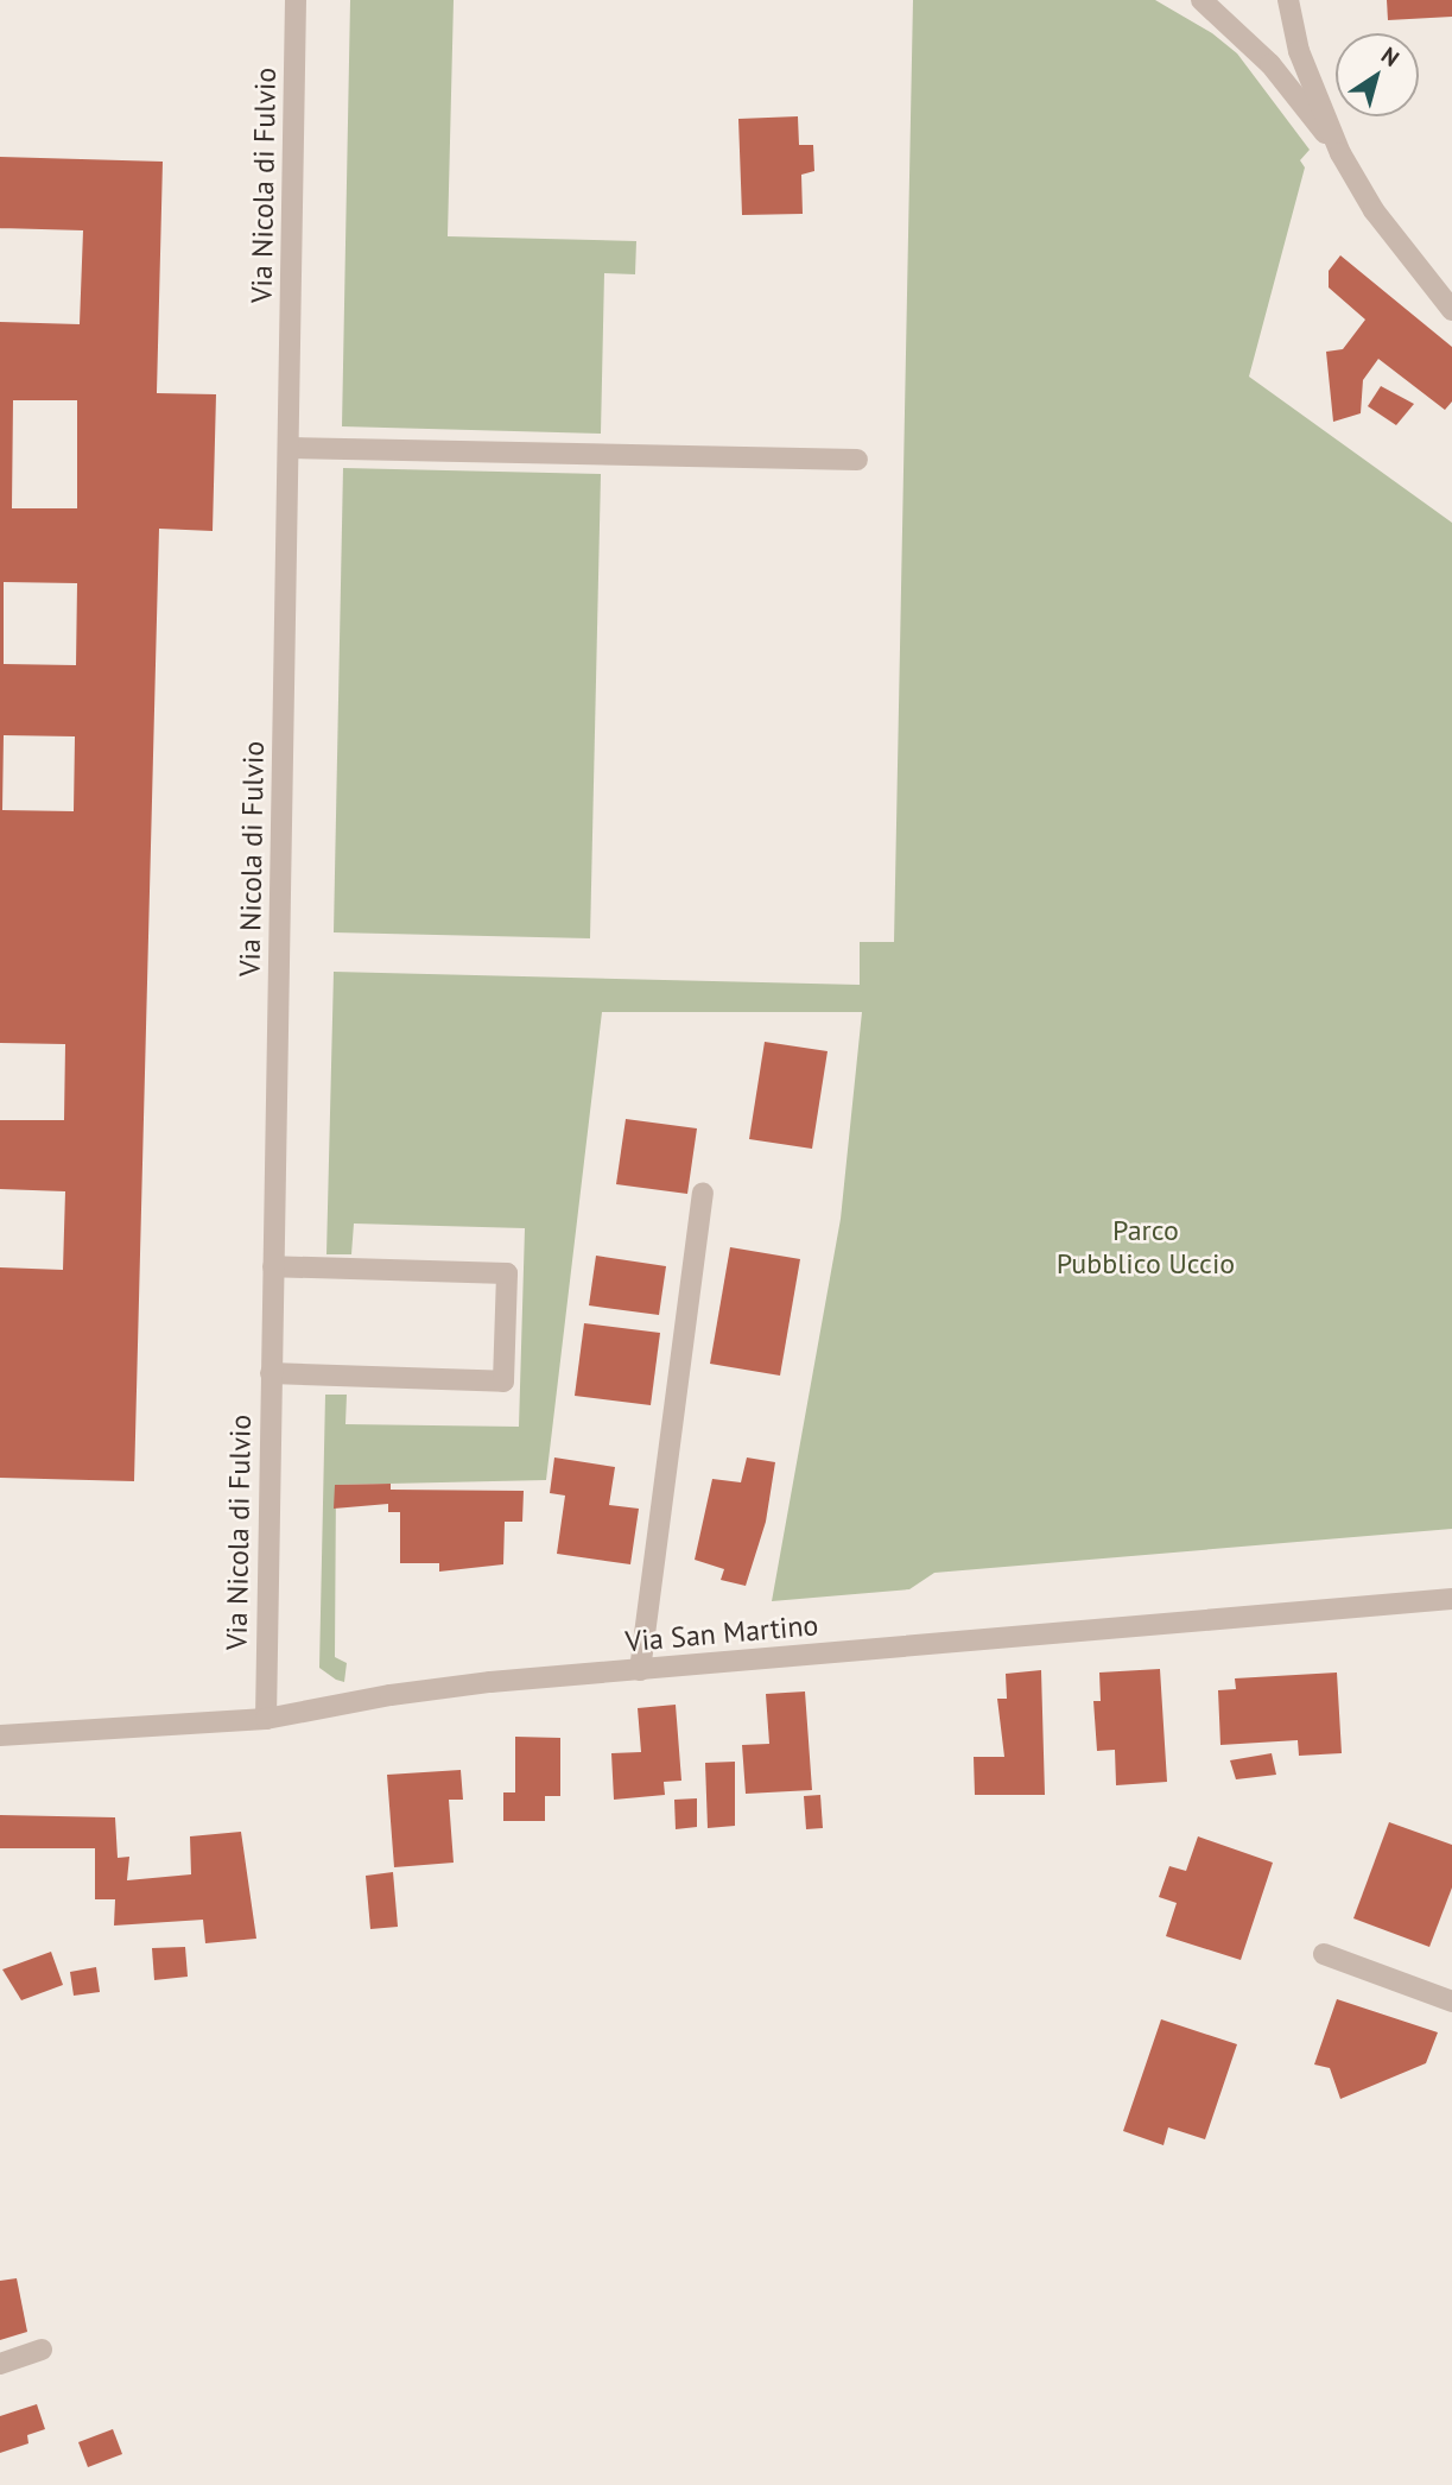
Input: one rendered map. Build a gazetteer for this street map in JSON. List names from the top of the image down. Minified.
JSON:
{"streets":{"street":["Via Nicola di Fulvio","Via San Martino"]},"crossings":[["Via Nicola di Fulvio","Via San Martino"]],"parks":["Parco Pubblico Uccio"],"north":"top right"}
